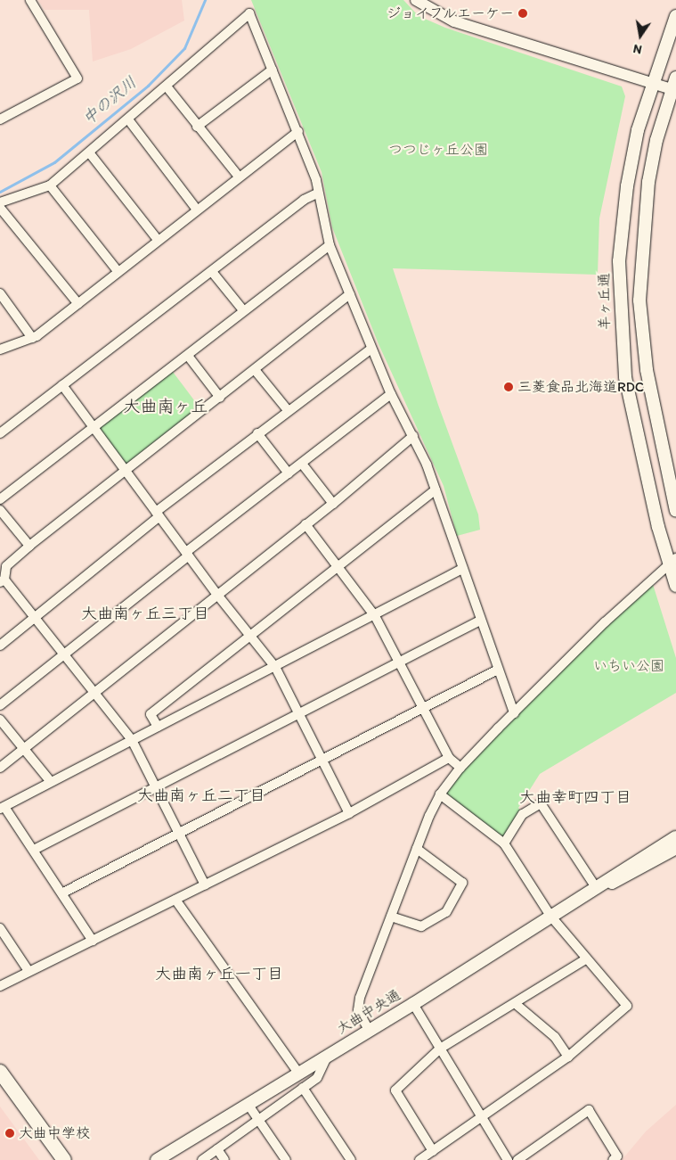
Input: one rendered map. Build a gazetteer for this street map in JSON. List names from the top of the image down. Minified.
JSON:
{"streets":{"main road":["羊ヶ丘通","大曲中央通"]},"districts":["大曲南ヶ丘","大曲南ヶ丘三丁目","大曲南ヶ丘二丁目","大曲幸町四丁目","大曲南ヶ丘一丁目"],"water":["中の沢川"],"parks":["つつじヶ丘公園","いちい公園"],"places":["ジョイフルエーケー","三菱食品北海道RDC","大曲中学校"],"north":"bottom"}
